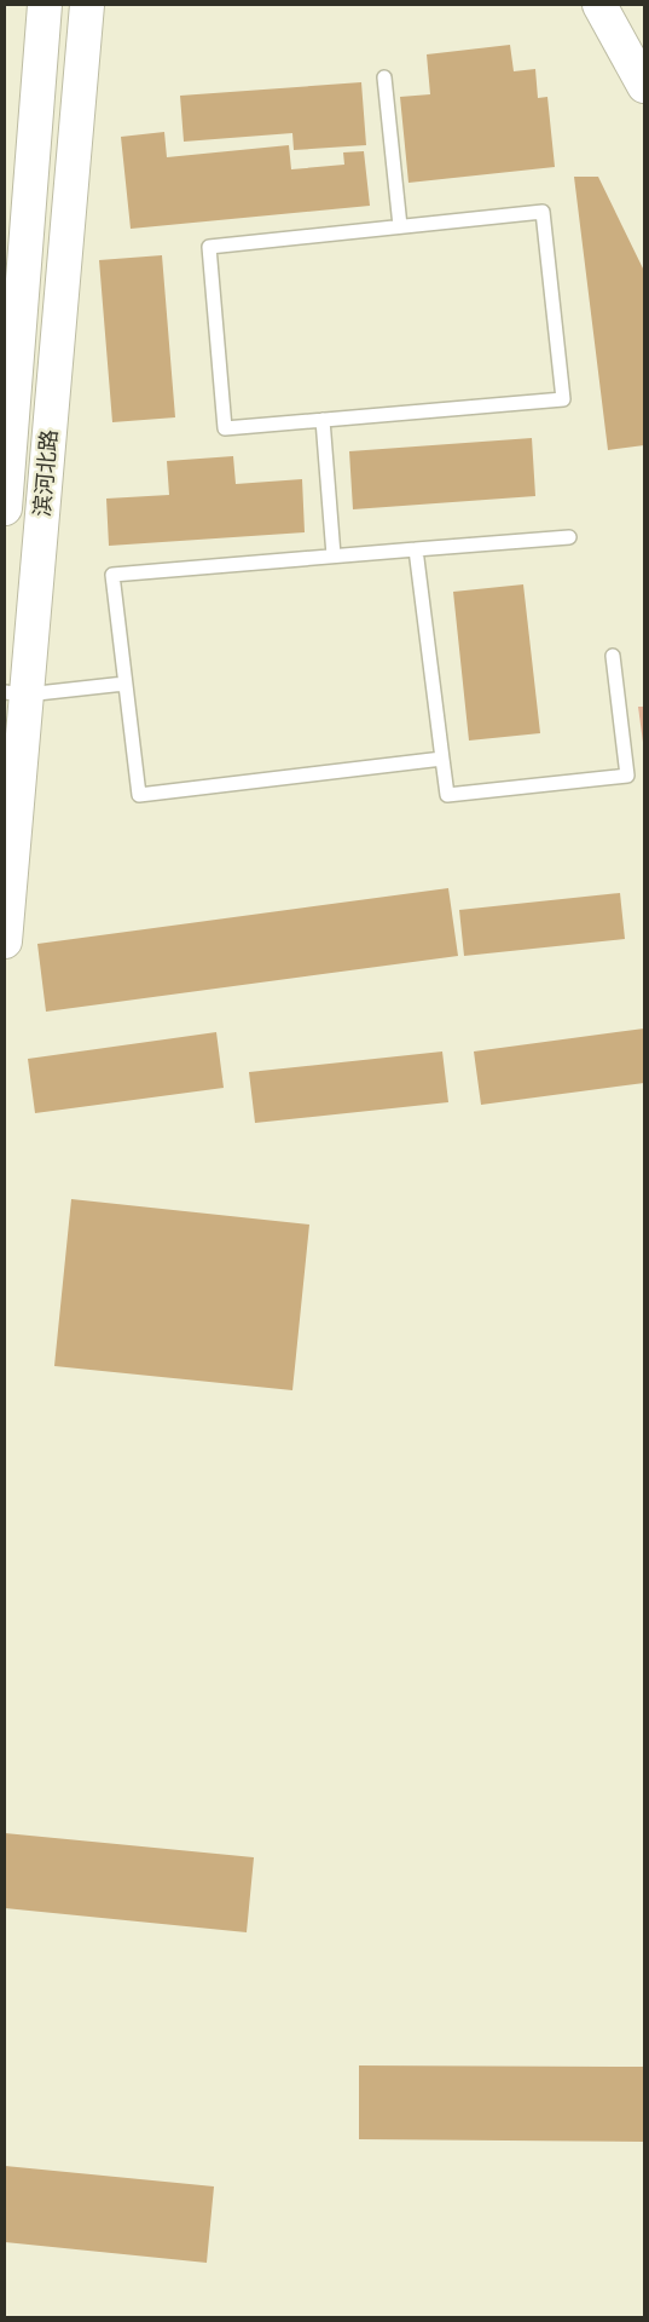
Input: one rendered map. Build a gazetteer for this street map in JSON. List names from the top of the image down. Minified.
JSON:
{"streets":{"main road":["滨河北路"]}}
